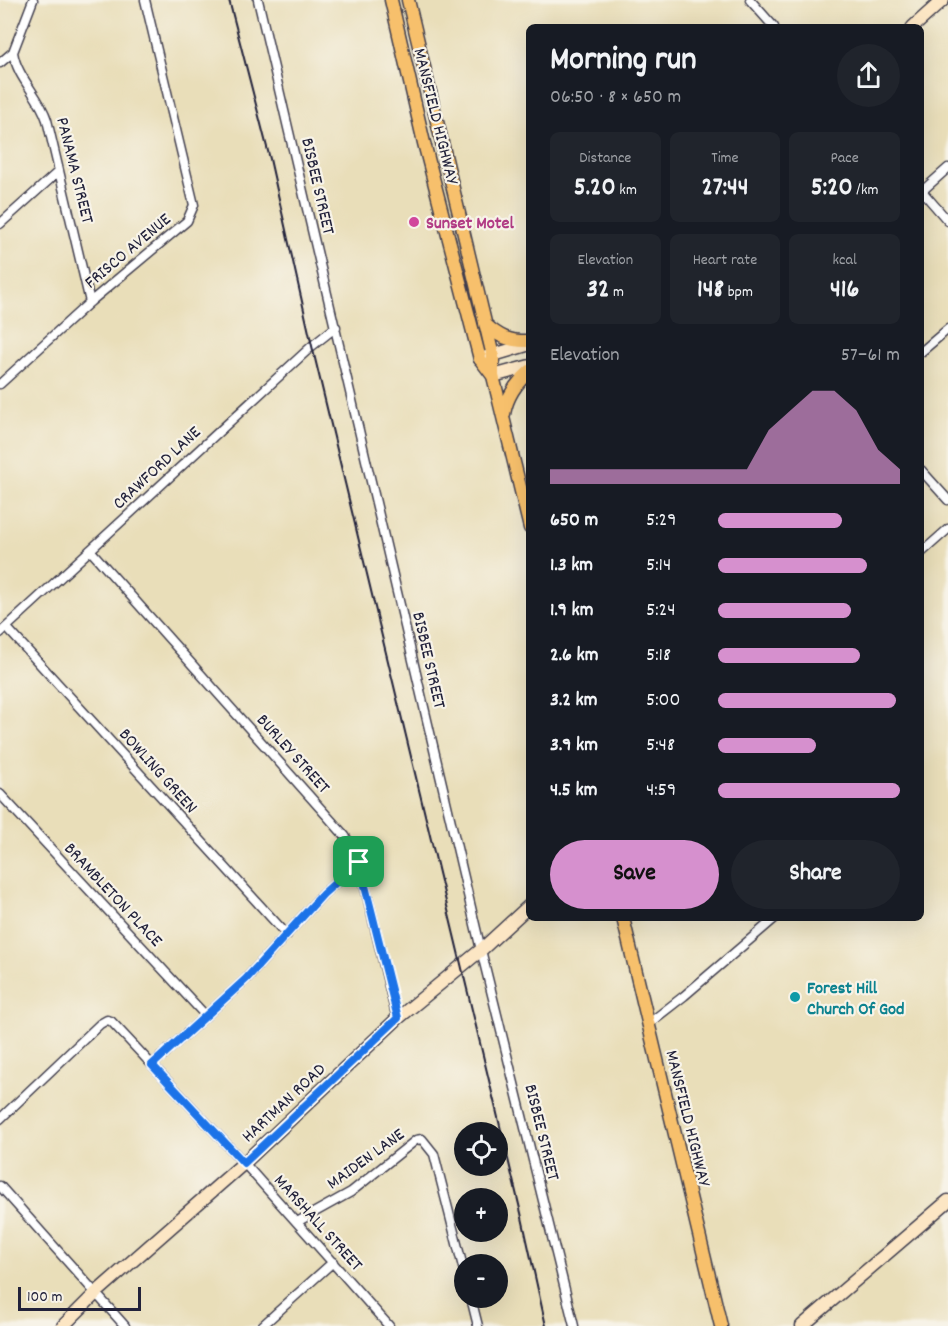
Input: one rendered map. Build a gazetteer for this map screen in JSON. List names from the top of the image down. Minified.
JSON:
{"streets":{"main road":["MANSFIELD HIGHWAY"],"street":["PANAMA STREET","BISBEE STREET","FRISCO AVENUE","CRAWFORD LANE","BURLEY STREET","BOWLING GREEN","BRAMBLETON PLACE","HARTMAN ROAD","MAIDEN LANE","MARSHALL STREET"]},"crossings":[["PANAMA STREET","FRISCO AVENUE"],["BISBEE STREET","CRAWFORD LANE"],["BISBEE STREET","HARTMAN ROAD"],["CRAWFORD LANE","BURLEY STREET"],["CRAWFORD LANE","BOWLING GREEN"],["BURLEY STREET","HARTMAN ROAD"],["HARTMAN ROAD","MARSHALL STREET"],["MAIDEN LANE","MARSHALL STREET"]],"places":["Sunset Motel","Forest Hill Church Of God"],"scale_bar":"100 m","page":{"heading":["Morning run","06:50 · 8 × 650 m"],"stats":[["Distance","5.20 km"],["Time","27:44"],["Pace","5:20 /km"],["Elevation","32 m"],["Heart rate","148 bpm"],["kcal","416"]],"chart":["Elevation","57–61 m"],"list":[{"name":"650 m","note":"5:29"},{"name":"1.3 km","note":"5:14"},{"name":"1.9 km","note":"5:24"},{"name":"2.6 km","note":"5:18"},{"name":"3.2 km","note":"5:00"},{"name":"3.9 km","note":"5:48"},{"name":"4.5 km","note":"4:59"}],"buttons":["Save","Share"],"map_buttons":["+","−"],"scale":"100 m"}}
